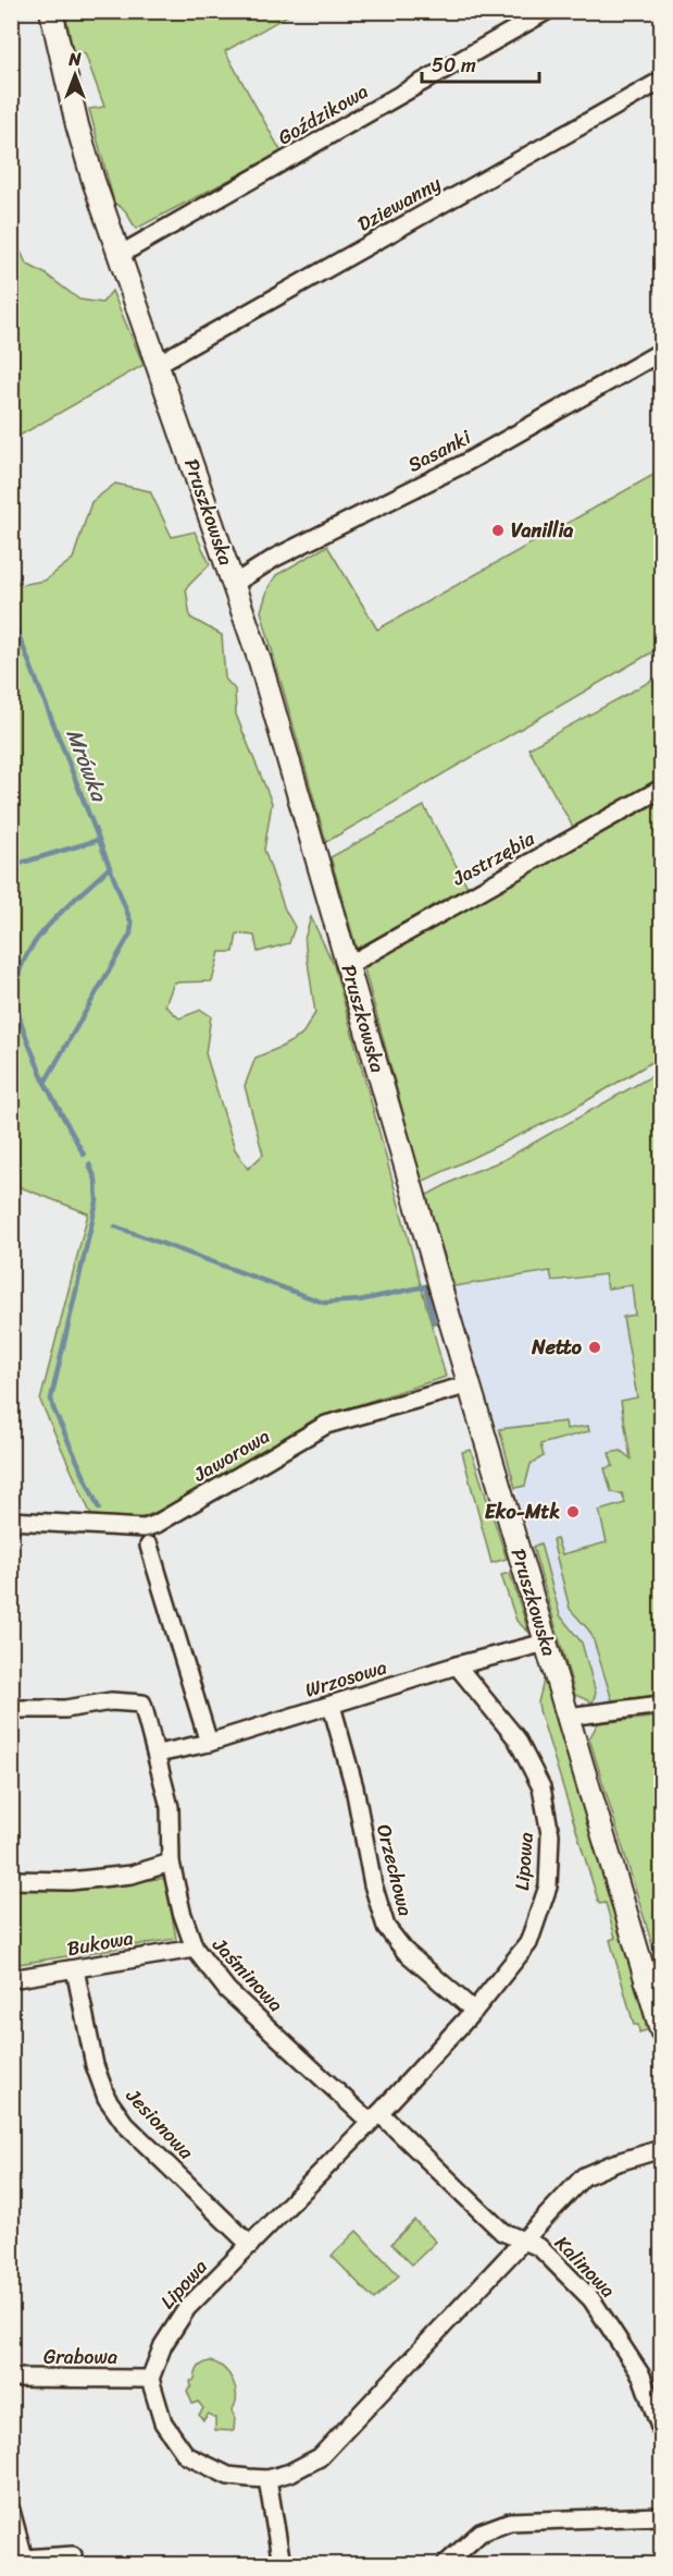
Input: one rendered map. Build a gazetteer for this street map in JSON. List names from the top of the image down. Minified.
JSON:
{"streets":{"street":["Goździkowa","Dziewanny","Sasanki","Pruszkowska","Jastrzębia","Jaworowa","Wrzosowa","Lipowa","Orzechowa","Bukowa","Jaśminowa","Jesionowa","Kalinowa","Grabowa"]},"crossings":[["Goździkowa","Pruszkowska"],["Dziewanny","Pruszkowska"],["Sasanki","Pruszkowska"],["Pruszkowska","Jastrzębia"],["Pruszkowska","Jaworowa"],["Pruszkowska","Wrzosowa"],["Wrzosowa","Lipowa"],["Wrzosowa","Orzechowa"],["Wrzosowa","Jaśminowa"],["Lipowa","Orzechowa"],["Lipowa","Jaśminowa"],["Lipowa","Jesionowa"],["Lipowa","Kalinowa"],["Lipowa","Grabowa"],["Bukowa","Jaśminowa"],["Bukowa","Jesionowa"],["Jaśminowa","Kalinowa"]],"water":["Mrówka"],"places":["Vanillia","Netto","Eko-Mtk"],"scale_bar":"50 m","north":"top"}
